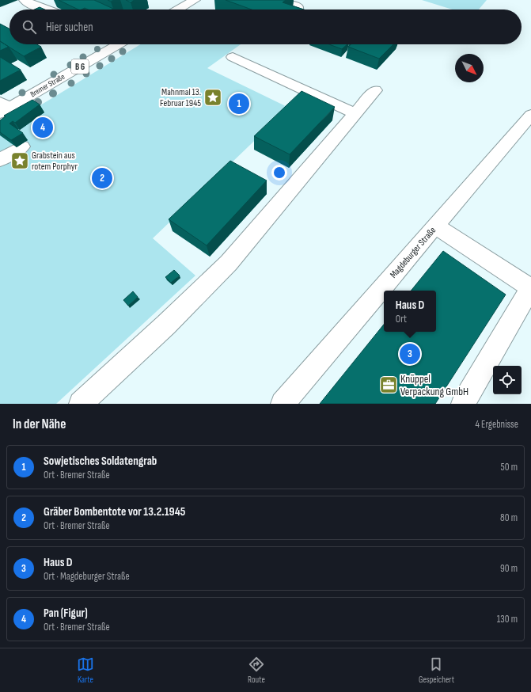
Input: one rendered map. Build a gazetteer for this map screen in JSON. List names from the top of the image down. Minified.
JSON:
{"streets":{"street":["B 6","Bremer Straße","Magdeburger Straße"]},"places":{"place":["Mahnmal 13. Februar 1945","Grabstein aus rotem Porphyr"],"office":["Knüppel Verpackung GmbH"]},"north":"bottom right","page":{"search":"Hier suchen","pins":["1","4","2","3"],"popup":["Haus D","Ort"],"heading":["In der Nähe","4 Ergebnisse"],"list":[{"mark":"1","name":"Sowjetisches Soldatengrab","note":"Ort · Bremer Straße","value":"50 m"},{"mark":"2","name":"Gräber Bombentote vor 13.2.1945","note":"Ort · Bremer Straße","value":"80 m"},{"mark":"3","name":"Haus D","note":"Ort · Magdeburger Straße","value":"90 m"},{"mark":"4","name":"Pan (Figur)","note":"Ort · Bremer Straße","value":"130 m"}],"nav":["Karte","Route","Gespeichert"]}}
